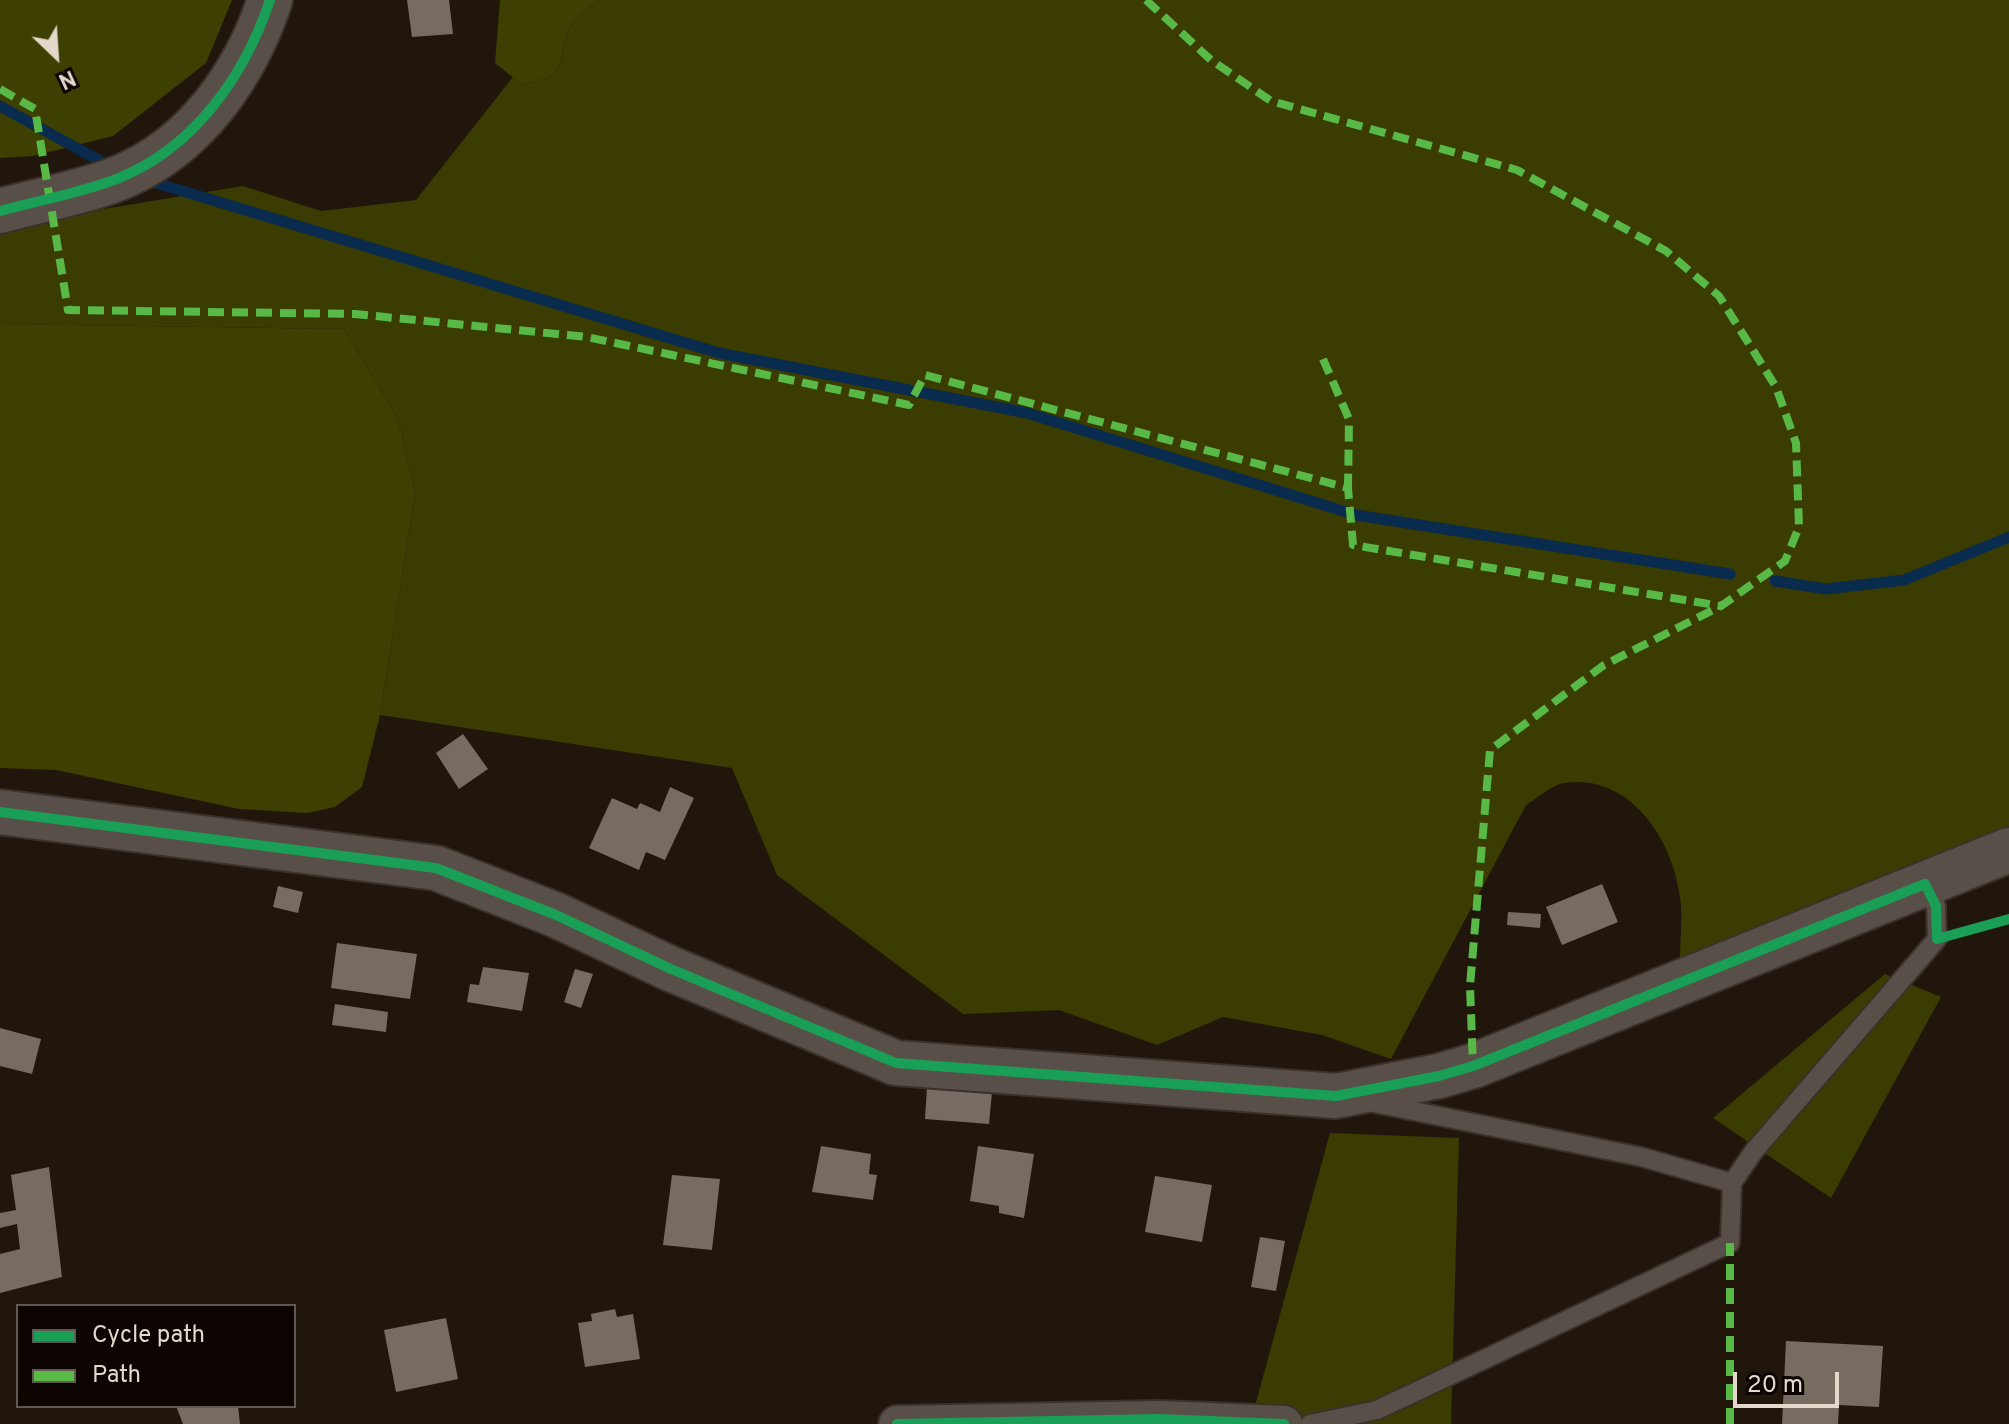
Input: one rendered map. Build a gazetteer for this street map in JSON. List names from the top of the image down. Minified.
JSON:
{"legend":["Cycle path","Path"],"scale_bar":"20 m","north":"bottom right"}
